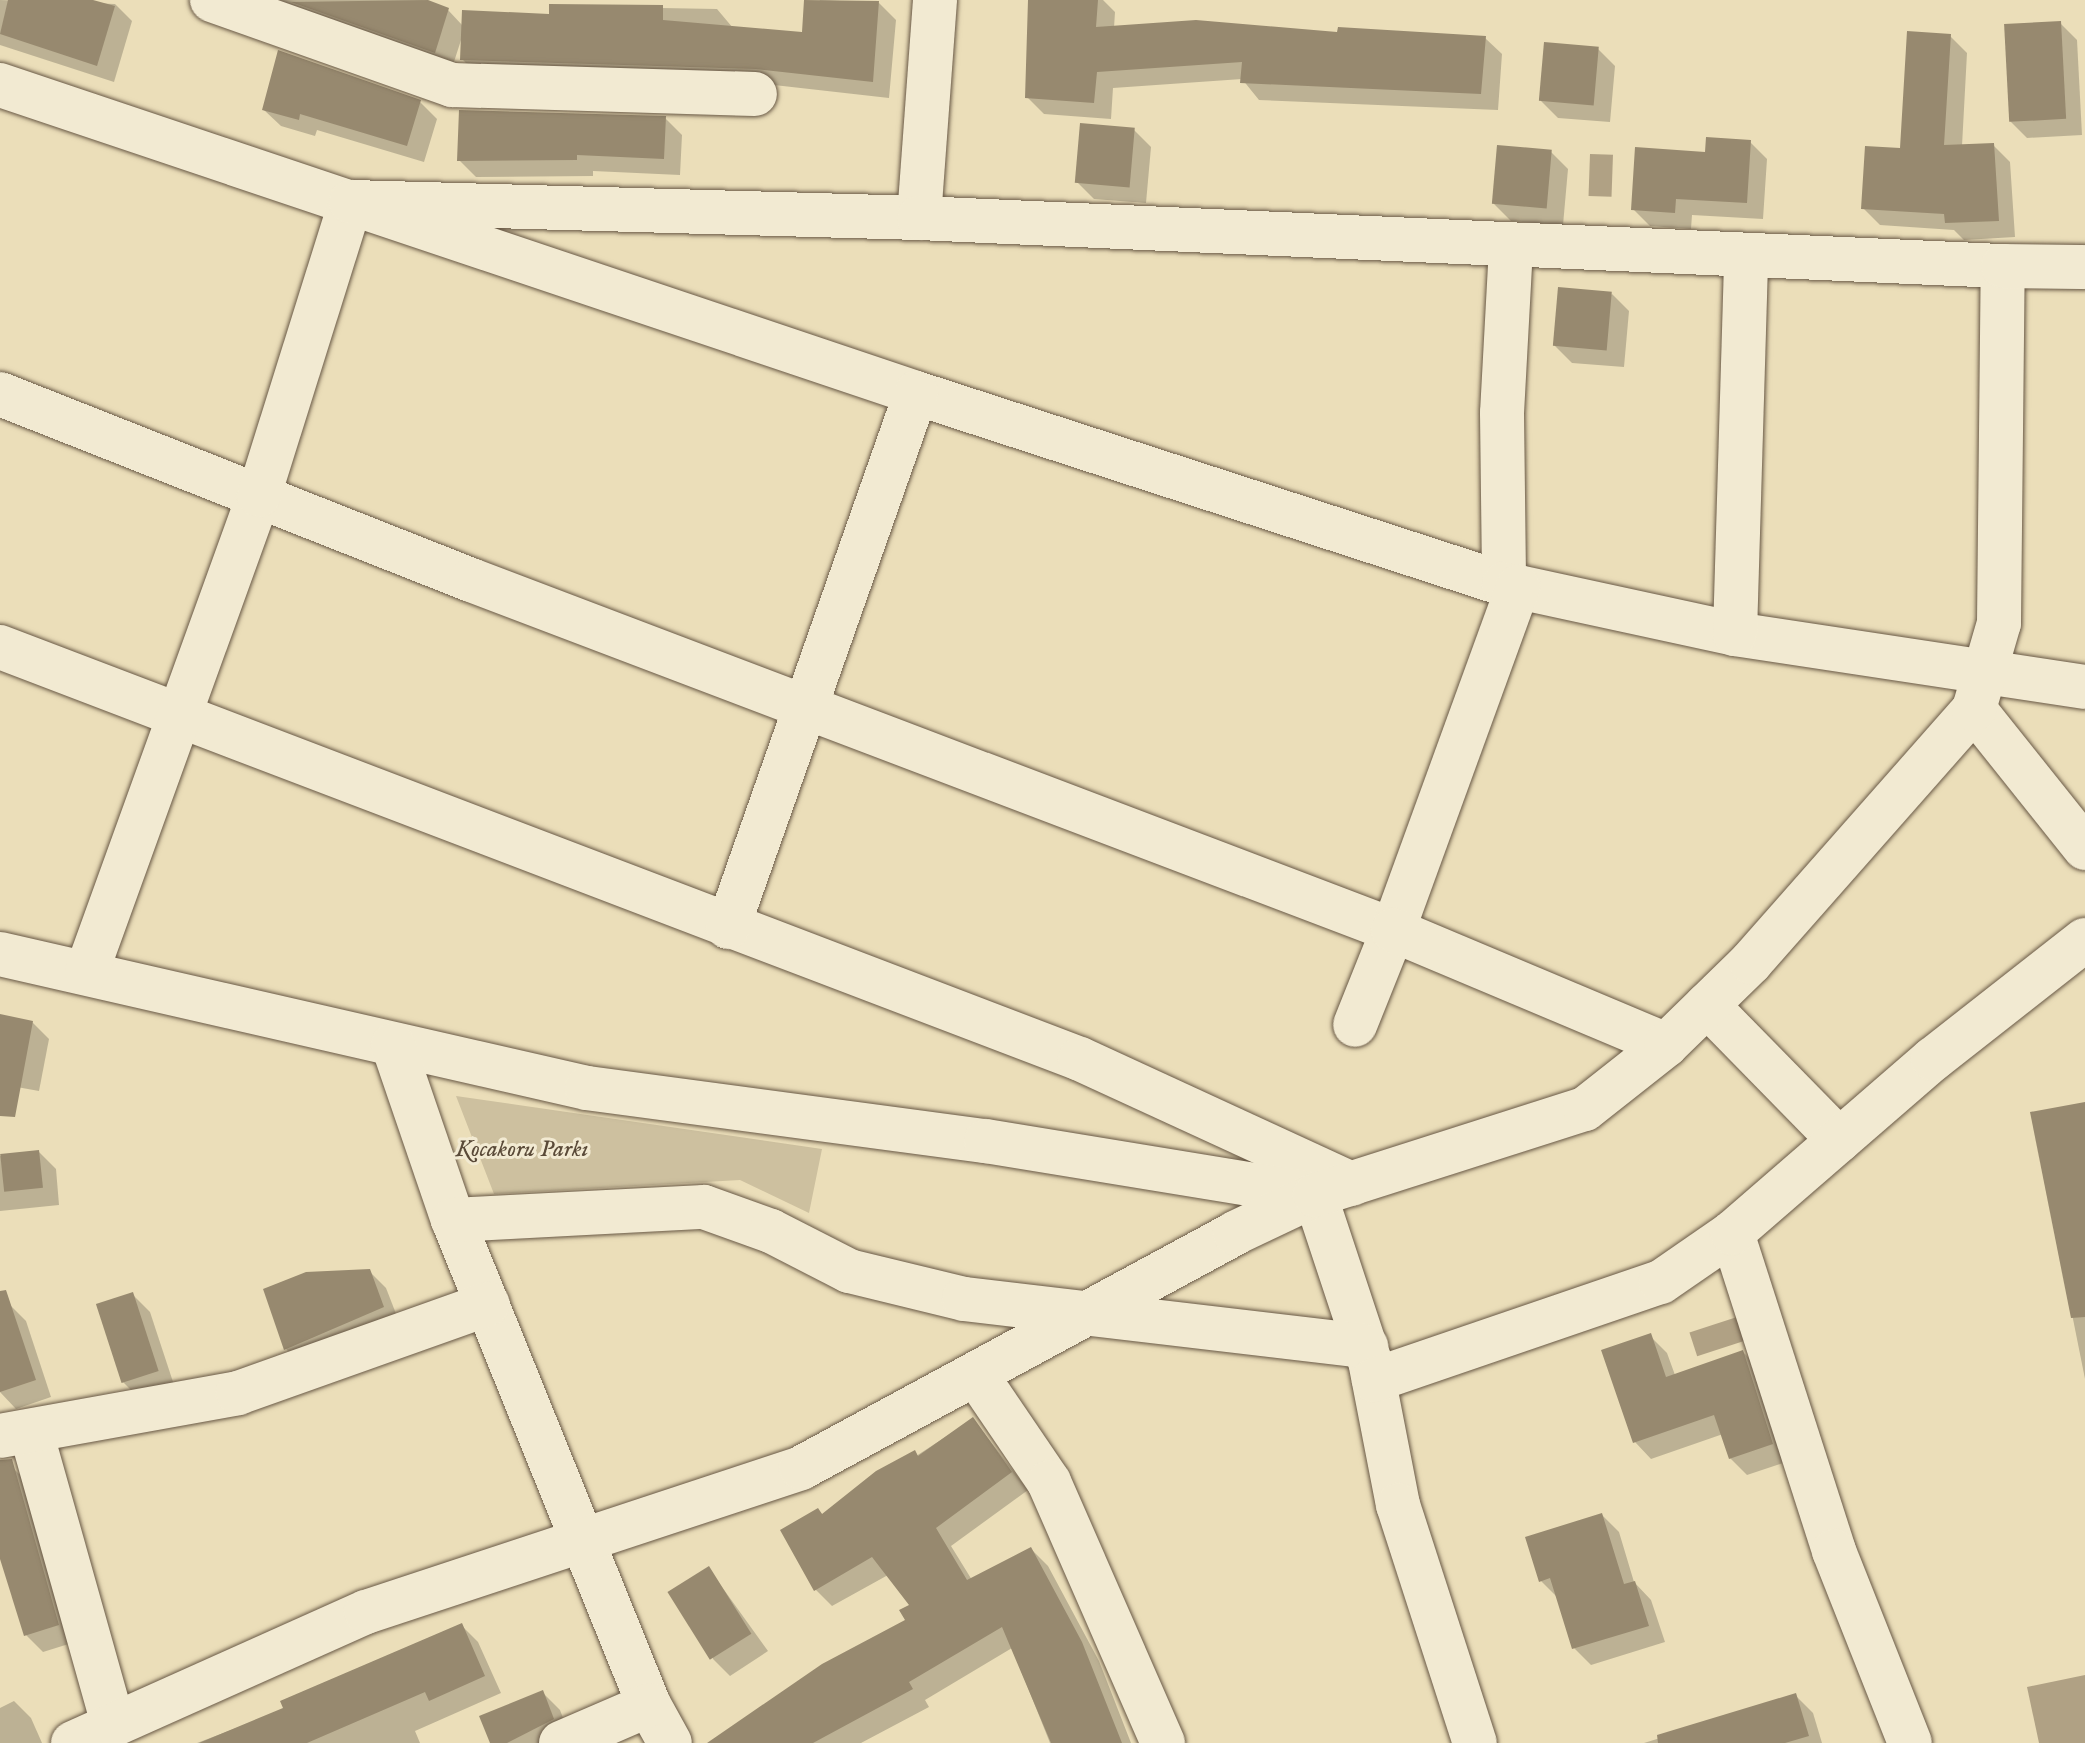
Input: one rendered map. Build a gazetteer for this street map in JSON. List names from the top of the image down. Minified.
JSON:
{"parks":["Kocakoru Parkı"]}
